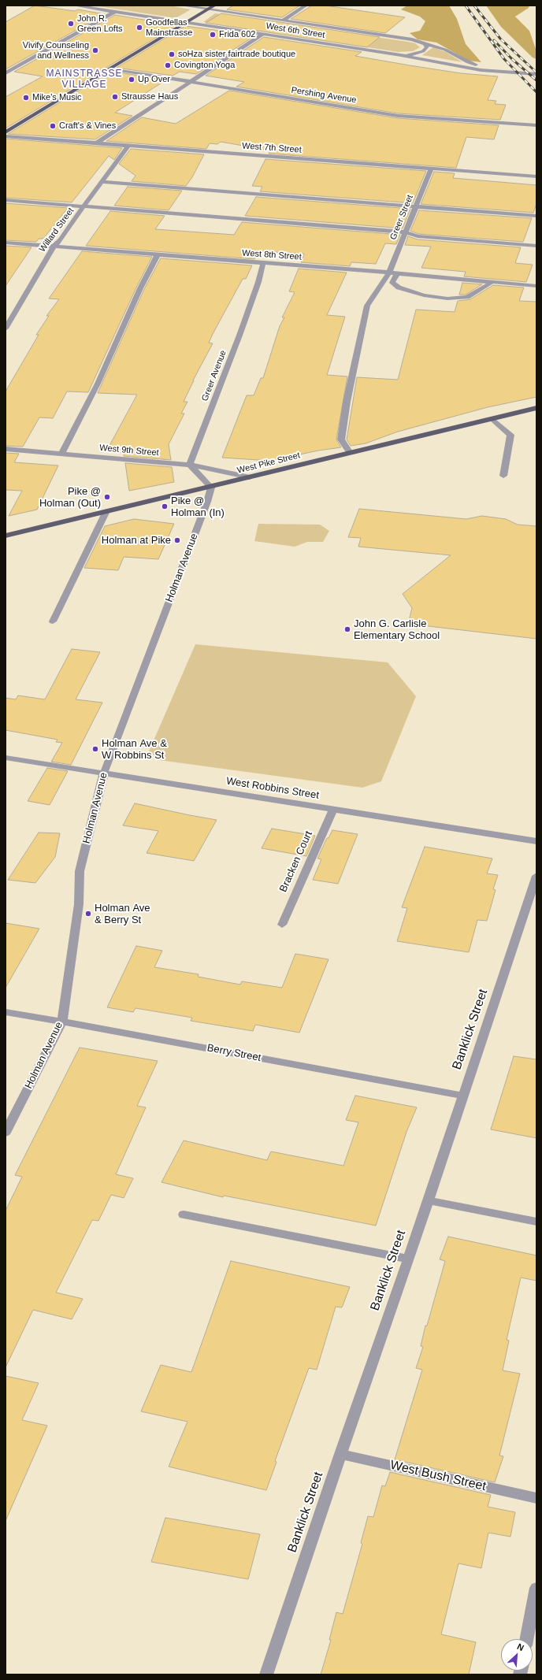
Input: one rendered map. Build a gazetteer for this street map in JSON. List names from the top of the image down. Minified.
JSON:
{"streets":{"main road":["West Pike Street"],"street":["West 6th Street","Pershing Avenue","West 7th Street","Greer Street","Willard Street","West 8th Street","Greer Avenue","West 9th Street","Holman Avenue","West Robbins Street","Bracken Court","Banklick Street","Berry Street","West Bush Street"]},"crossings":[["West 7th Street","Greer Street"],["West 7th Street","Willard Street"],["Greer Street","West 8th Street"],["Greer Street","West Pike Street"],["Willard Street","West 8th Street"],["West 8th Street","Greer Avenue"],["Greer Avenue","West 9th Street"],["West 9th Street","West Pike Street"],["West Pike Street","Holman Avenue"],["Holman Avenue","West Robbins Street"],["Holman Avenue","Berry Street"],["West Robbins Street","Bracken Court"],["Banklick Street","Berry Street"],["Banklick Street","West Bush Street"]],"districts":["MAINSTRASSE VILLAGE"],"places":["John R. Green Lofts","Goodfellas Mainstrasse","Frida 602","Vivify Counseling and Wellness","soHza sister fairtrade boutique","Covington Yoga","Up Over","Strausse Haus","Mike's Music","Craft's & Vines","Pike @ Holman (Out)","Pike @ Holman (In)","Holman at Pike","John G. Carlisle Elementary School","Holman Ave & W Robbins St","Holman Ave & Berry St"],"north":"top right"}
